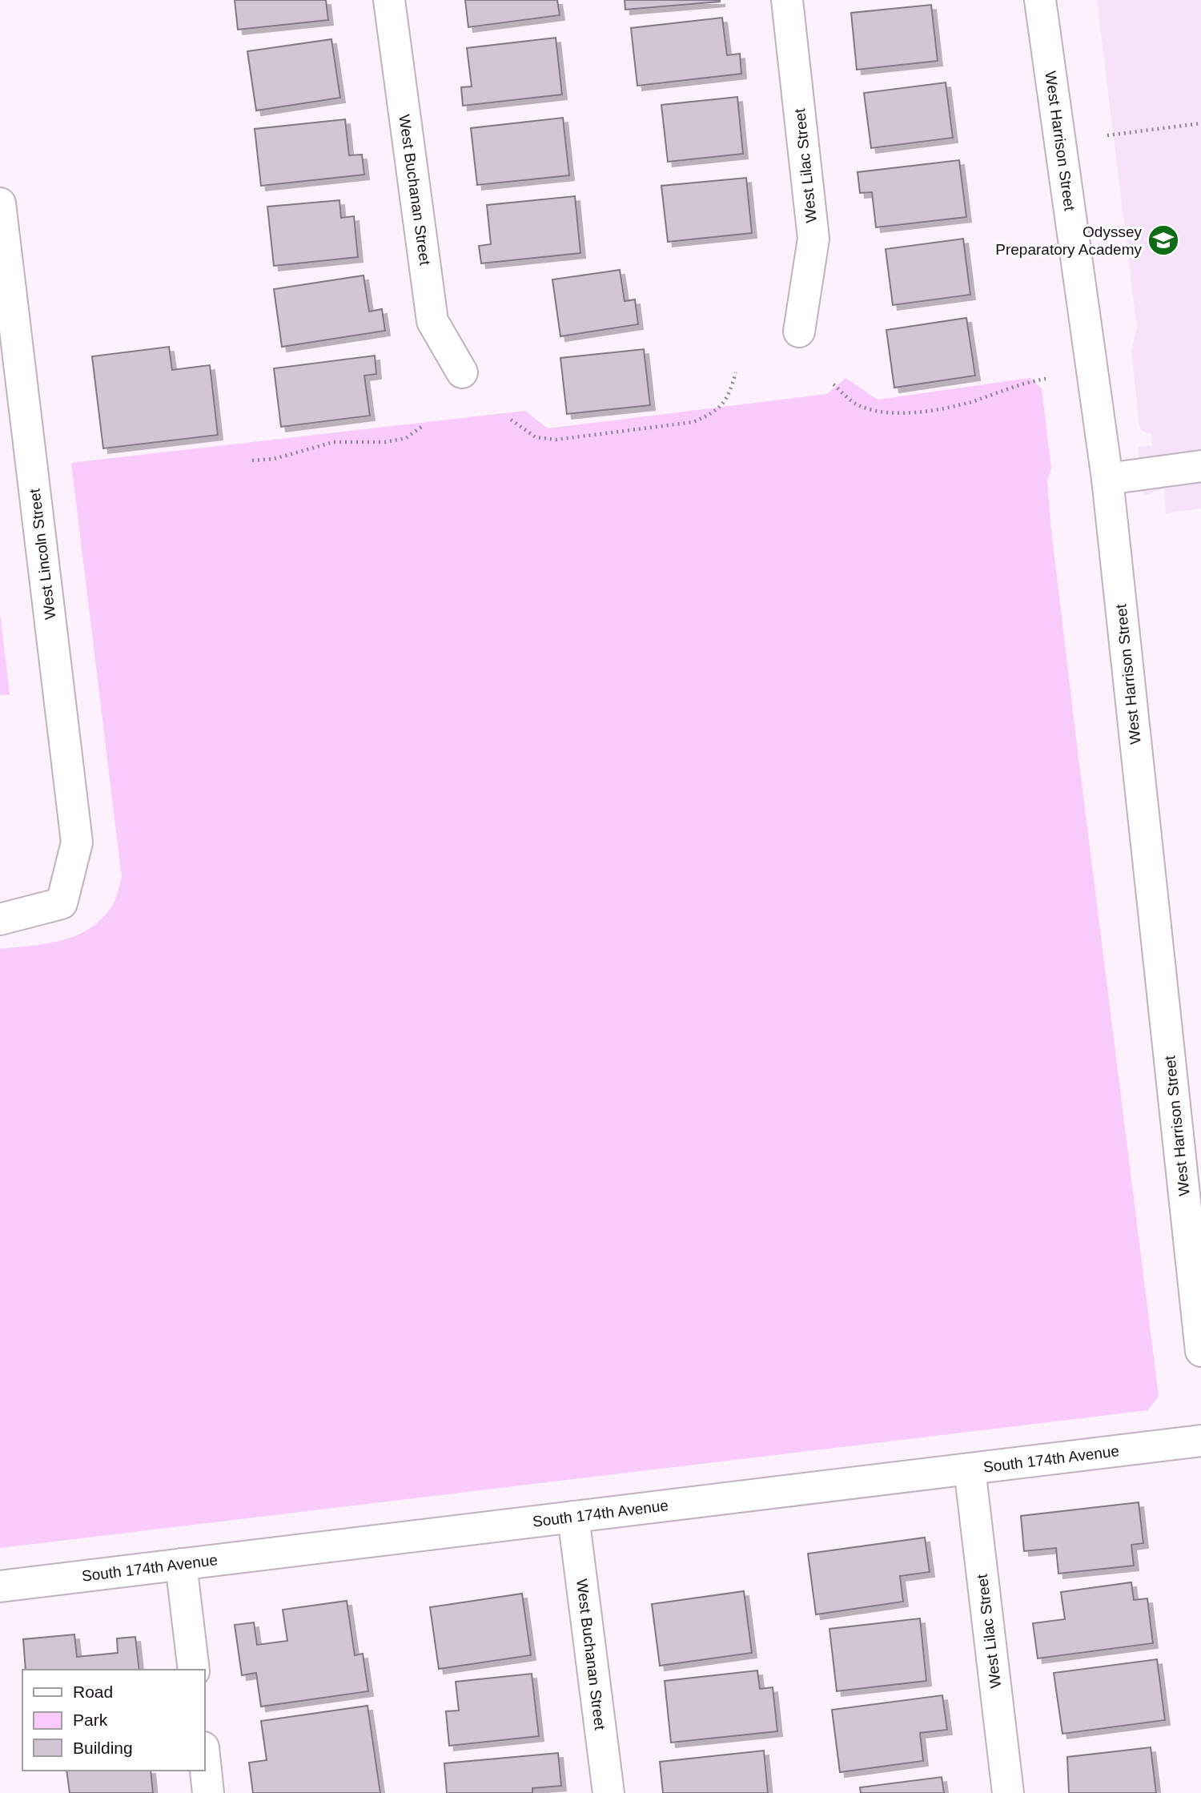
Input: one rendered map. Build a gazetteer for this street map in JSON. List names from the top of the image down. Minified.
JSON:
{"streets":{"street":["West Harrison Street","West Lilac Street","West Buchanan Street","West Lincoln Street","South 174th Avenue"]},"crossings":[["West Lilac Street","South 174th Avenue"],["West Buchanan Street","South 174th Avenue"]],"places":{"school or university":["Odyssey Preparatory Academy"]},"legend":["Road","Park","Building"]}
